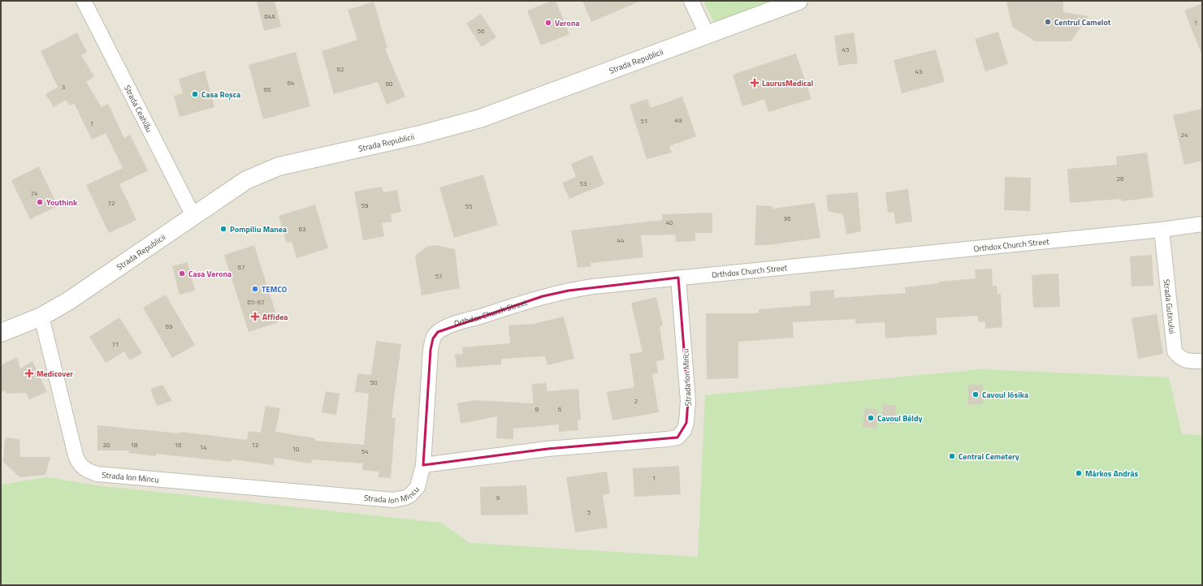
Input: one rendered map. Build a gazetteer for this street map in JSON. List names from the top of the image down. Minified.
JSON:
{"streets":{"street":["Strada Republicii","Strada Ceahlău","Orthdox Church Street","Strada Gutinului","Strada Ion Mincu"]},"crossings":[["Strada Republicii","Strada Ceahlău"],["Strada Republicii","Strada Ion Mincu"],["Orthdox Church Street","Strada Gutinului"],["Orthdox Church Street","Strada Ion Mincu"]],"places":{"other":["Centrul Camelot","Verona","Casa Roșca","Youthink","Pompiliu Manea","Casa Verona","TEMCO","Cavoul Jósika","Cavoul Béldy","Central Cemetery","Márkos András"],"health":["LaurusMedical","Affidea","Medicover"]},"house_numbers":["64A","1","56","45","62","43","64","60","3","66","49","51","1","24","26","53","74","72","59","55","36","40","63","44","67","57","65-67","69","71","50","2","8","6","20","18","16","12","14","10","54","1","9","5"]}
